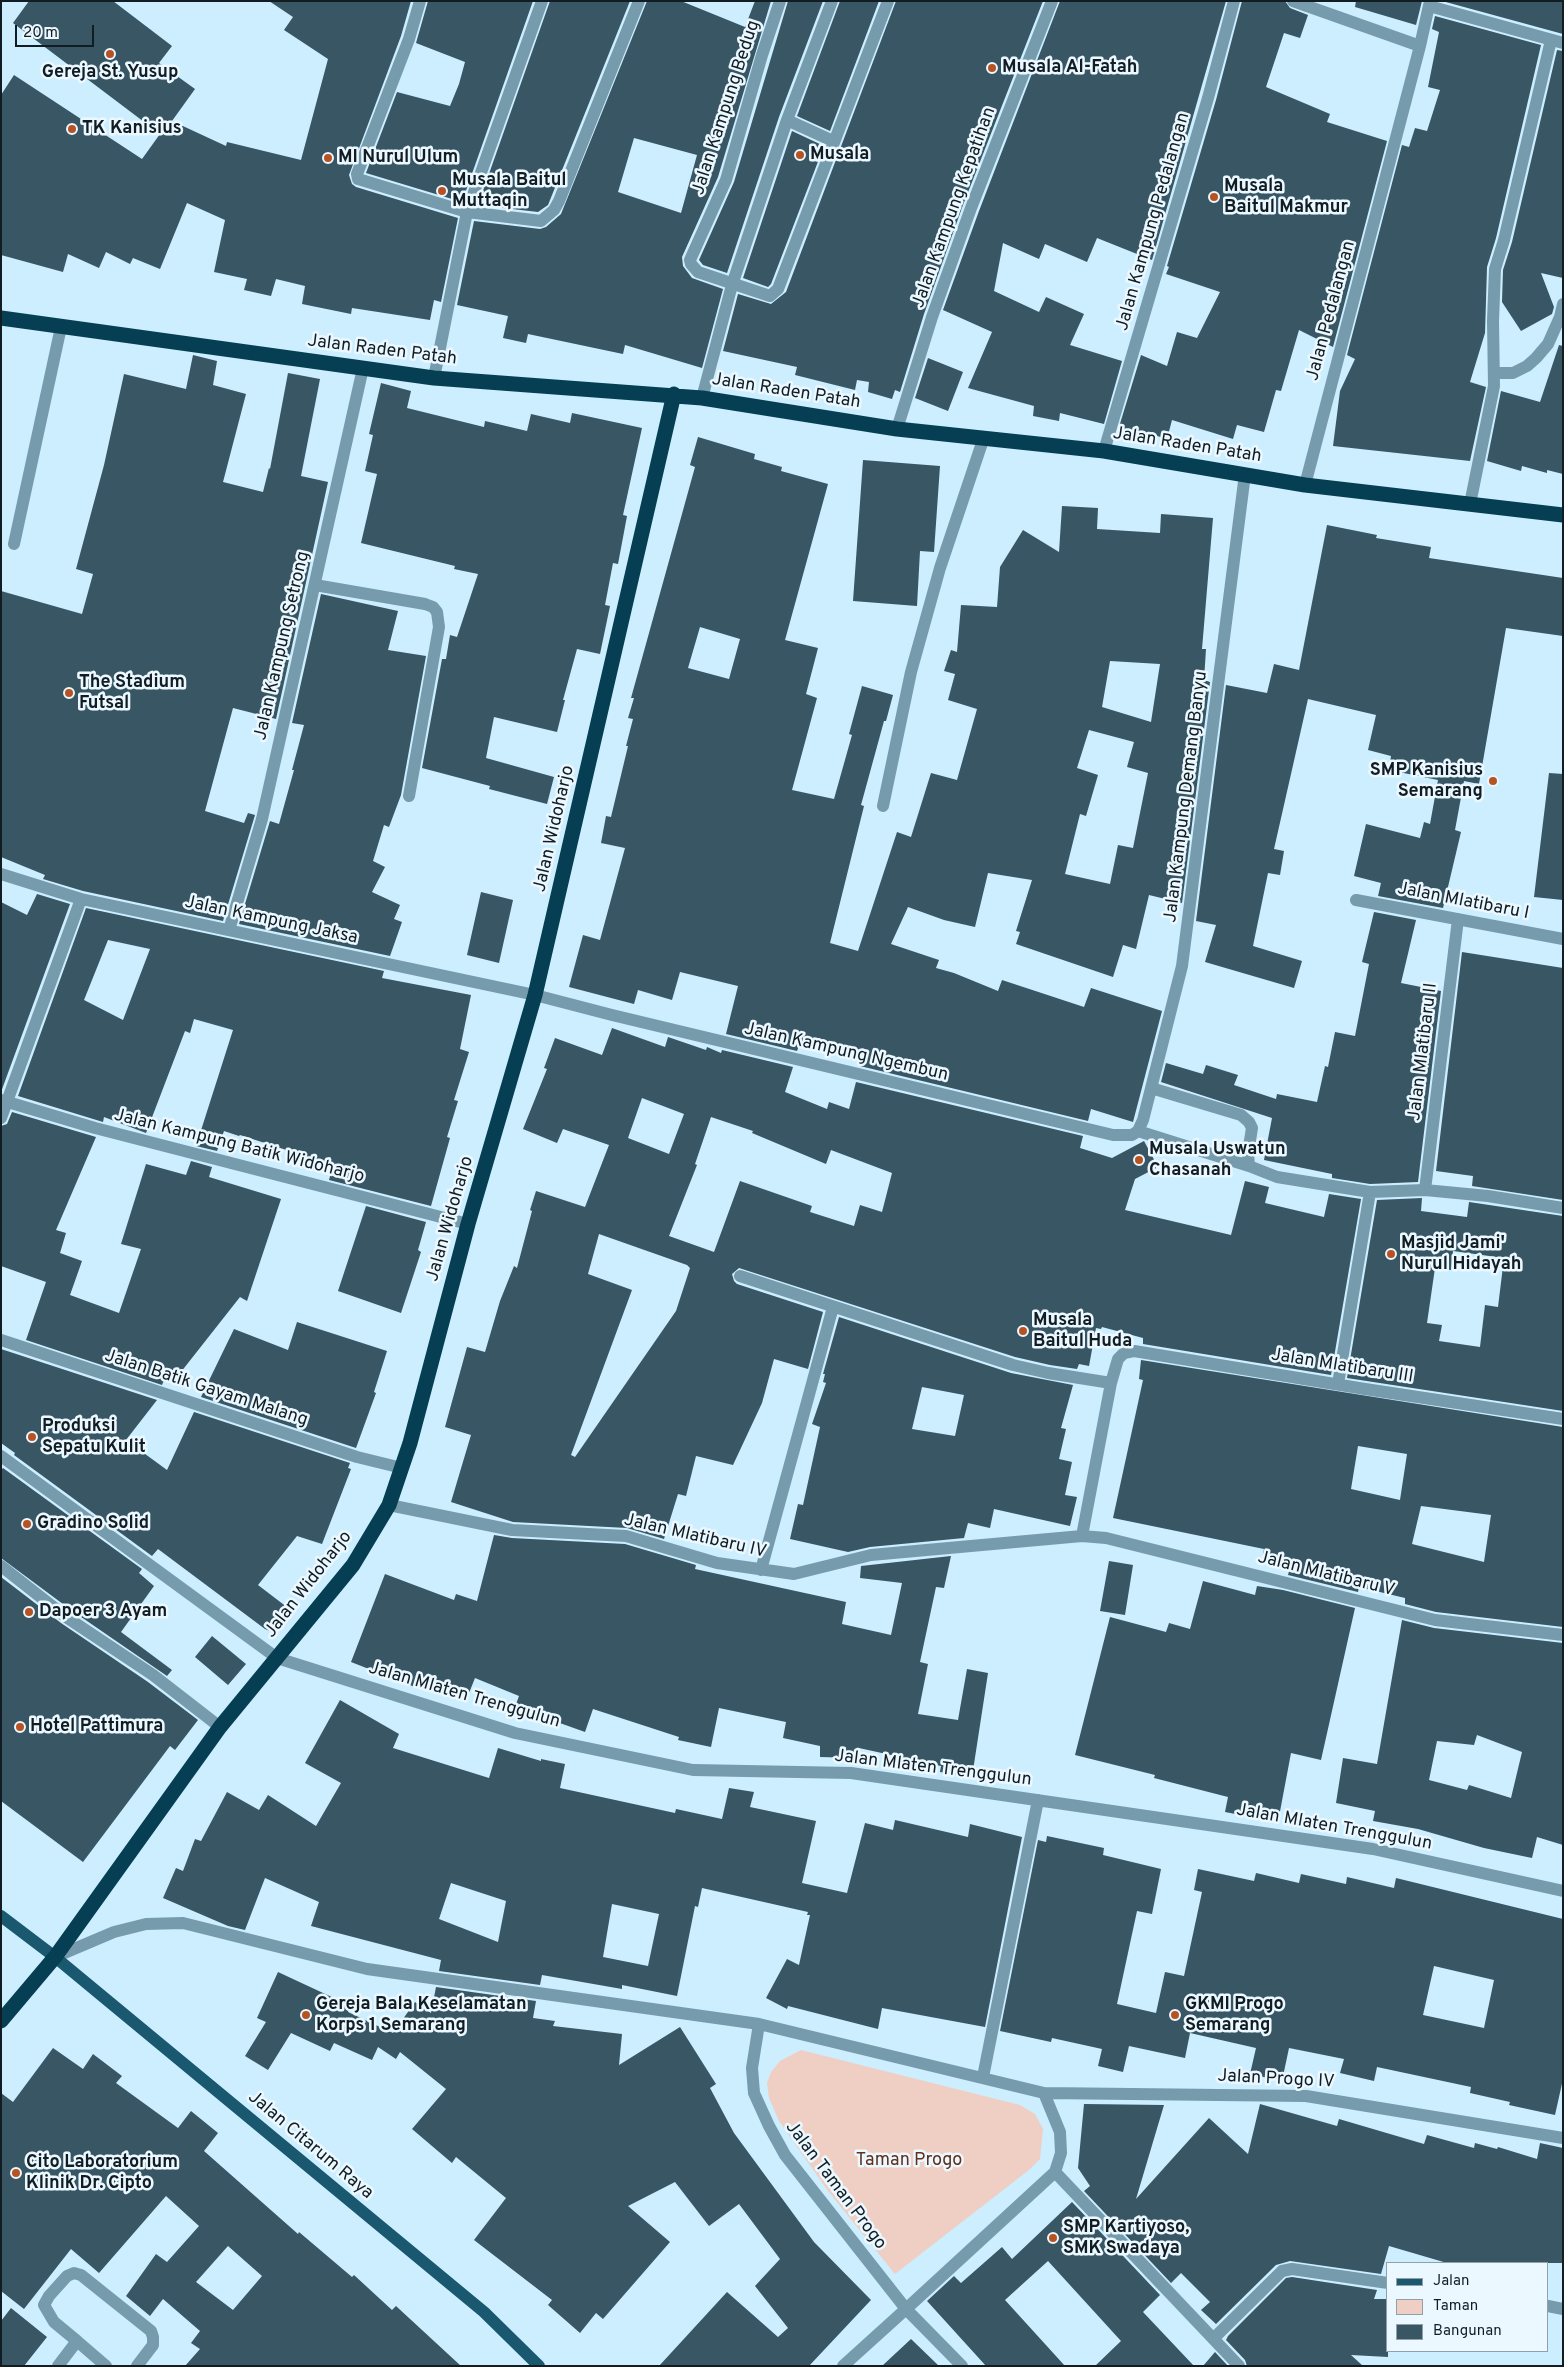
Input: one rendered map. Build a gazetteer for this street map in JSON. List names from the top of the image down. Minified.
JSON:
{"streets":{"highway":["Jalan Raden Patah","Jalan Widoharjo"],"main road":["Jalan Citarum Raya"],"street":["Jalan Kampung Bedug","Jalan Kampung Kepatihan","Jalan Kampung Pedalangan","Jalan Pedalangan","Jalan Kampung Setrong","Jalan Kampung Demang Banyu","Jalan Mlatibaru I","Jalan Kampung Jaksa","Jalan Mlatibaru II","Jalan Kampung Ngembun","Jalan Kampung Batik Widoharjo","Jalan Mlatibaru III","Jalan Batik Gayam Malang","Jalan Mlatibaru IV","Jalan Mlatibaru V","Jalan Mlaten Trenggulun","Jalan Progo IV","Jalan Taman Progo"]},"crossings":[["Jalan Kampung Kepatihan","Jalan Raden Patah"],["Jalan Kampung Pedalangan","Jalan Raden Patah"],["Jalan Pedalangan","Jalan Raden Patah"],["Jalan Raden Patah","Jalan Kampung Setrong"],["Jalan Raden Patah","Jalan Kampung Demang Banyu"],["Jalan Raden Patah","Jalan Widoharjo"],["Jalan Kampung Setrong","Jalan Kampung Jaksa"],["Jalan Kampung Demang Banyu","Jalan Kampung Ngembun"],["Jalan Widoharjo","Jalan Kampung Jaksa"],["Jalan Widoharjo","Jalan Kampung Ngembun"],["Jalan Widoharjo","Jalan Kampung Batik Widoharjo"],["Jalan Widoharjo","Jalan Batik Gayam Malang"],["Jalan Widoharjo","Jalan Mlatibaru IV"],["Jalan Widoharjo","Jalan Mlaten Trenggulun"],["Jalan Widoharjo","Jalan Citarum Raya"],["Jalan Mlatibaru I","Jalan Mlatibaru II"],["Jalan Kampung Jaksa","Jalan Kampung Ngembun"],["Jalan Mlatibaru IV","Jalan Mlatibaru V"]],"parks":["Taman Progo"],"places":["Gereja St. Yusup","Musala Al-Fatah","TK Kanisius","Musala","MI Nurul Ulum","Musala Baitul Muttaqin","Musala Baitul Makmur","The Stadium Futsal","SMP Kanisius Semarang","Musala Uswatun Chasanah","Masjid Jami' Nurul Hidayah","Musala Baitul Huda","Produksi Sepatu Kulit","Gradino Solid","Dapoer 3 Ayam","Hotel Pattimura","Gereja Bala Keselamatan Korps 1 Semarang","GKMI Progo Semarang","Cito Laboratorium Klinik Dr. Cipto","SMP Kartiyoso, SMK Swadaya"],"legend":["Jalan","Taman","Bangunan"],"scale_bar":"20 m"}
